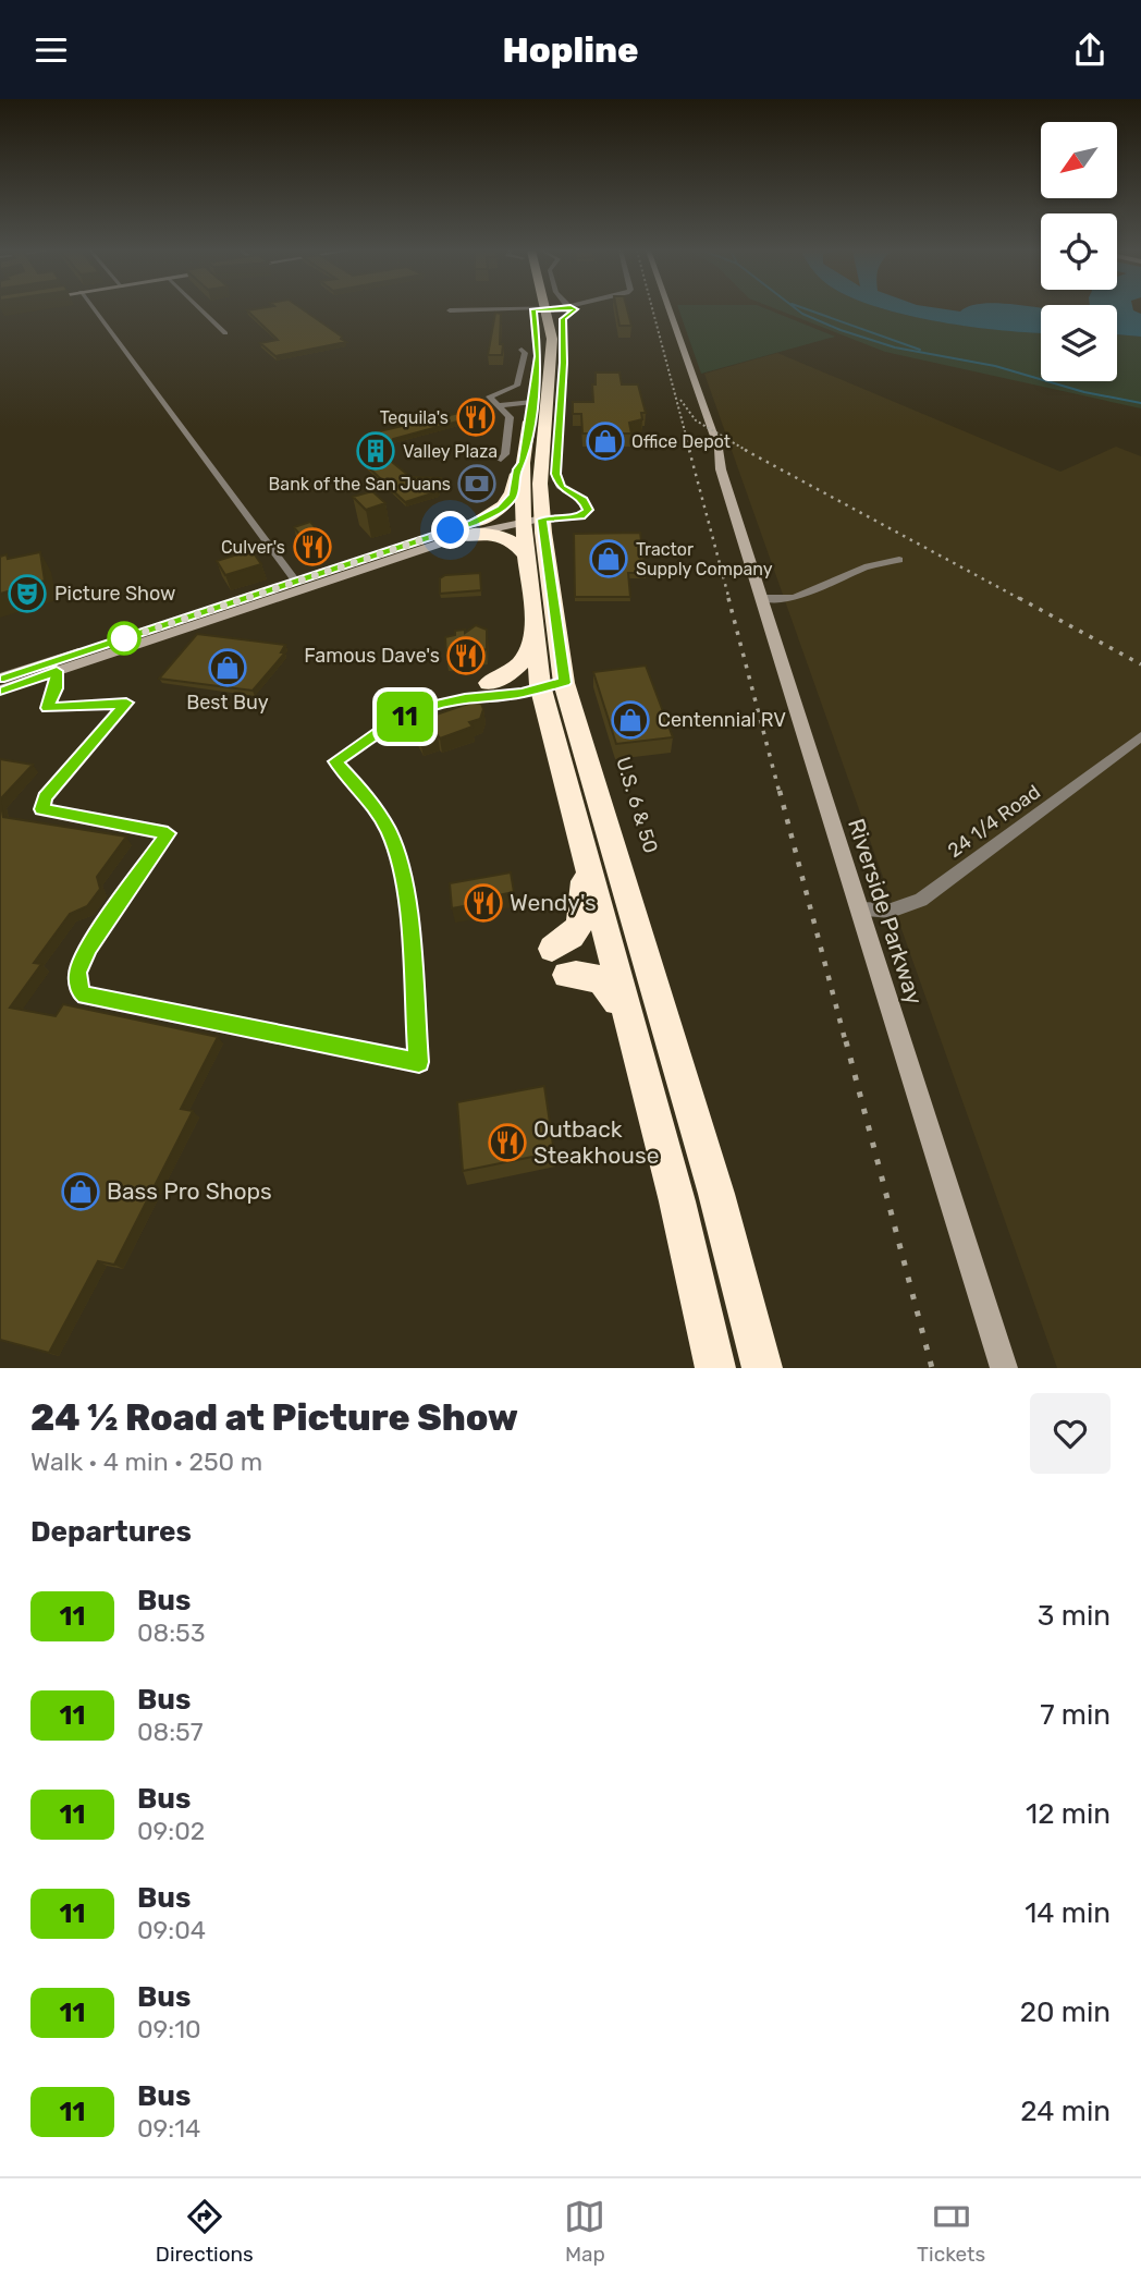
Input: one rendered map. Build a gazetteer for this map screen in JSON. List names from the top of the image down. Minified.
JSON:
{"streets":{"highway":["U.S. 6 & 50"],"main road":["Riverside Parkway"],"street":["24 1/4 Road"]},"crossings":[["24 1/4 Road","Riverside Parkway"]],"places":{"restaurant":["Tequila's","Culver's","Famous Dave's","Wendy's","Outback Steakhouse"],"shop":["Office Depot","Tractor Supply Company","Best Buy","Centennial RV","Bass Pro Shops"],"building":["Valley Plaza"],"bank":["Bank of the San Juans"],"theatre":["Picture Show"]},"lines":["bus line 11"],"north":"bottom left","page":{"header":"Hopline","on_map":"11","heading":[["24 ½ Road at Picture Show","Walk · 4 min · 250 m"],"Departures"],"list":[{"mark":"11","name":"Bus","note":"08:53","value":"3 min"},{"mark":"11","name":"Bus","note":"08:57","value":"7 min"},{"mark":"11","name":"Bus","note":"09:02","value":"12 min"},{"mark":"11","name":"Bus","note":"09:04","value":"14 min"},{"mark":"11","name":"Bus","note":"09:10","value":"20 min"},{"mark":"11","name":"Bus","note":"09:14","value":"24 min"}],"tabs":["Directions","Map","Tickets"]}}
